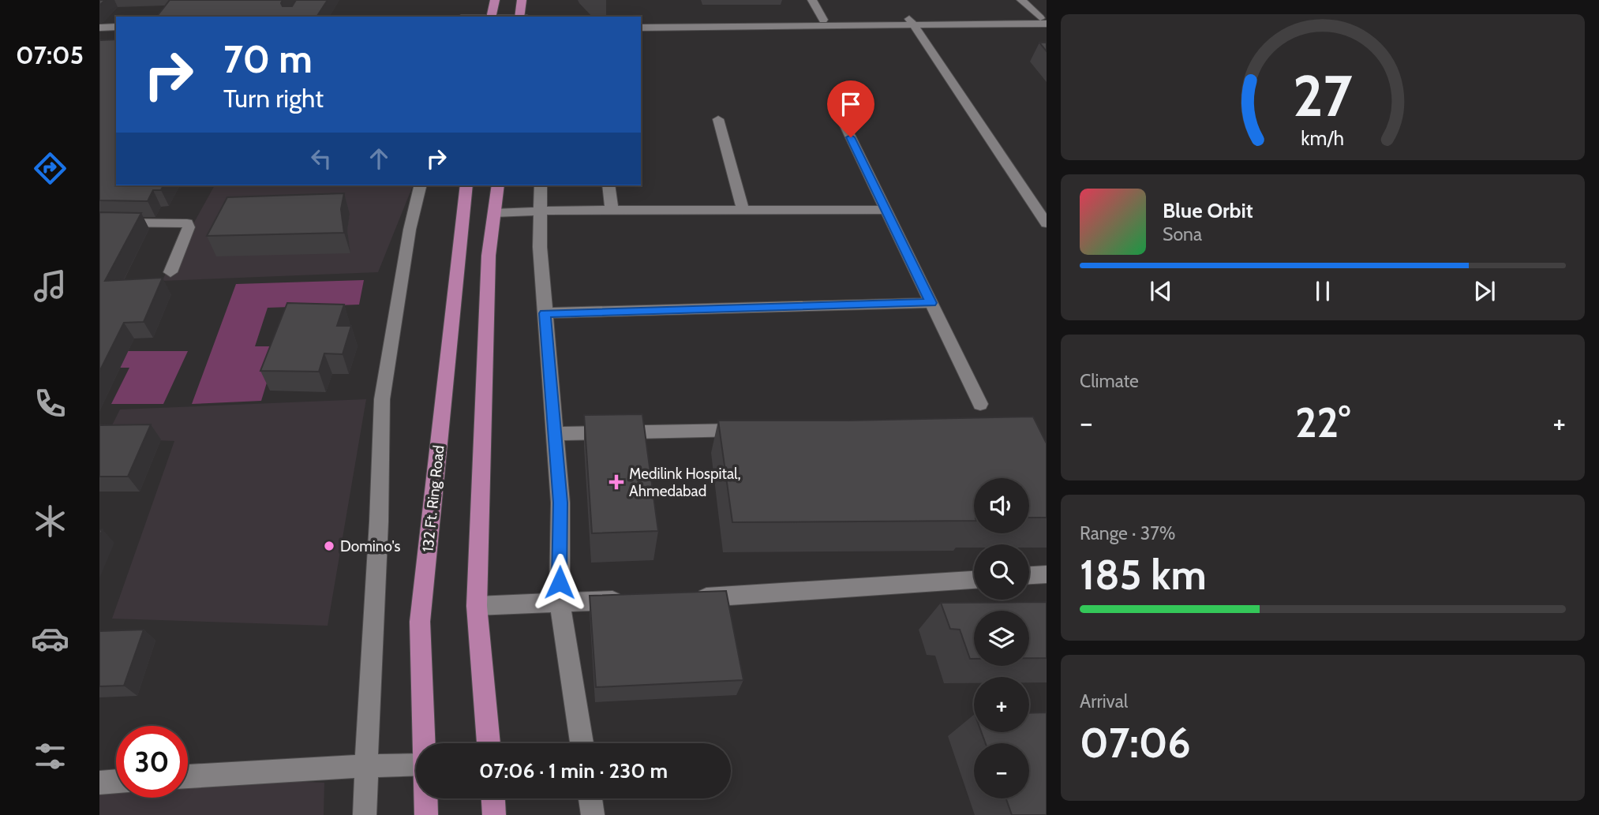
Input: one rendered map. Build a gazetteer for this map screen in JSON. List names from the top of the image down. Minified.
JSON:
{"streets":{"main road":["132 Ft. Ring Road"]},"places":{"health":["Medilink Hospital, Ahmedabad"],"other":["Domino's"]},"page":{"tabs":"07:05","turn":["70 m","Turn right"],"song":["Blue Orbit","Sona"],"tile":["Climate",["Range · 37%","185 km"],["Arrival","07:06"]],"heat":["−","22°","+"],"map_buttons":["+","−"],"limit":"30","trip":"07:06 · 1 min · 230 m","gauge":["27","km/h"]}}
